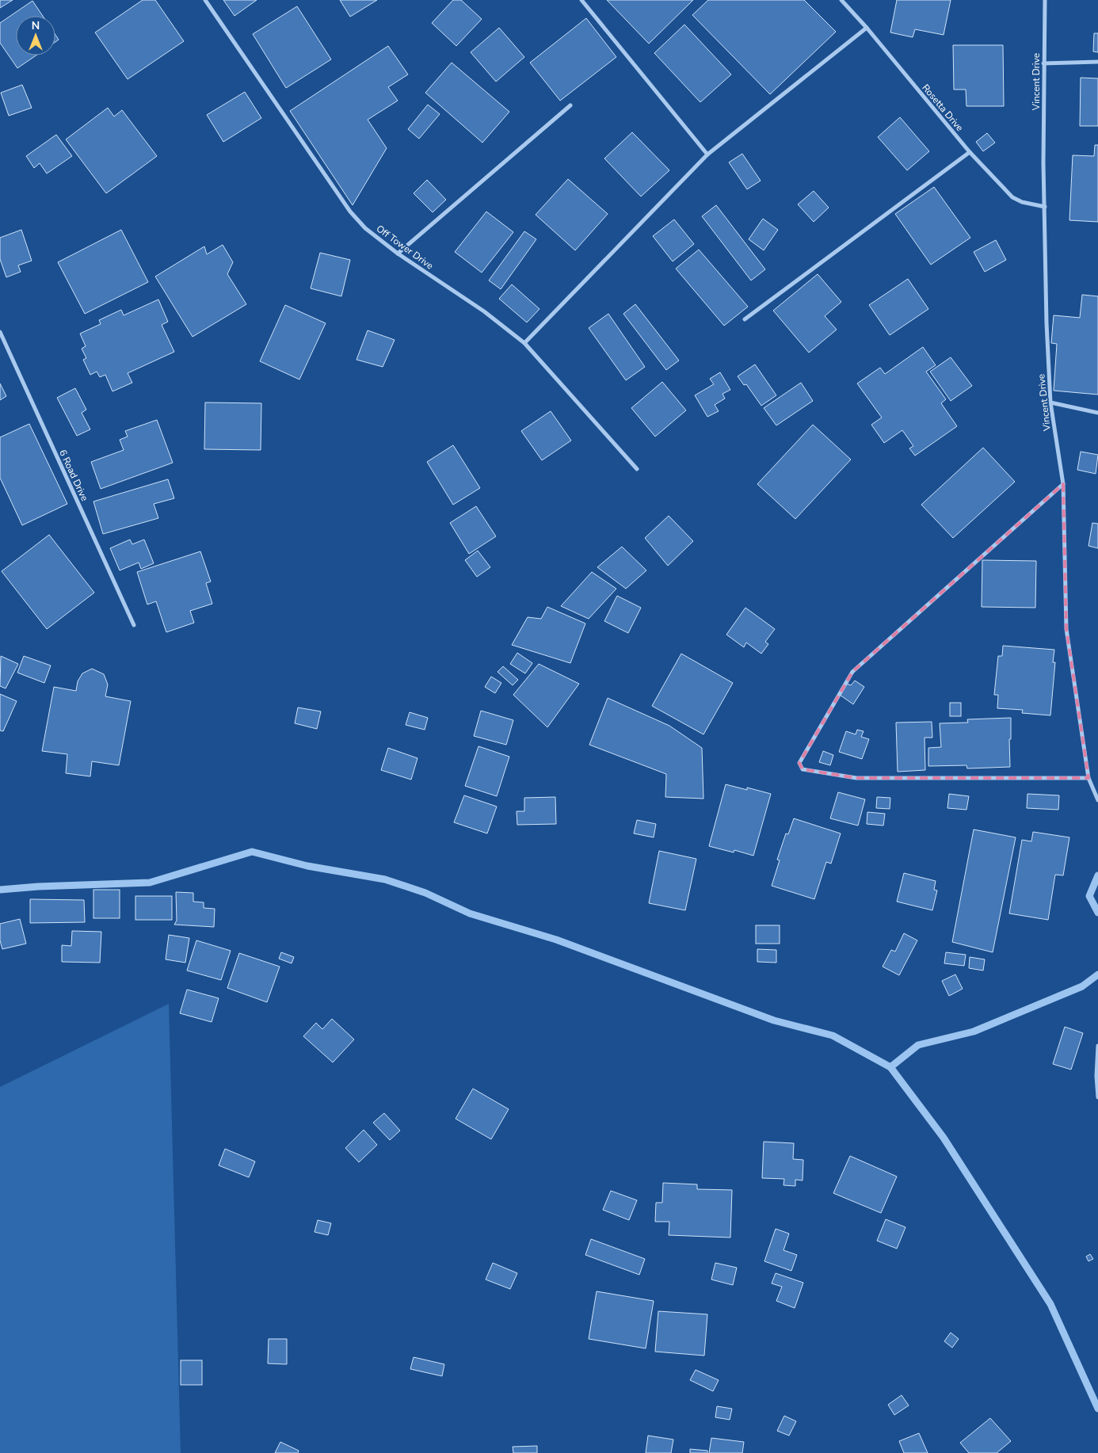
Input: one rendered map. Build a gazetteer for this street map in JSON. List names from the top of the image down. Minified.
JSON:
{"streets":{"street":["Vincent Drive","Rosetta Drive","Off Tower Drive","6 Road Drive"]},"crossings":[["Vincent Drive","Rosetta Drive"]],"north":"top"}
